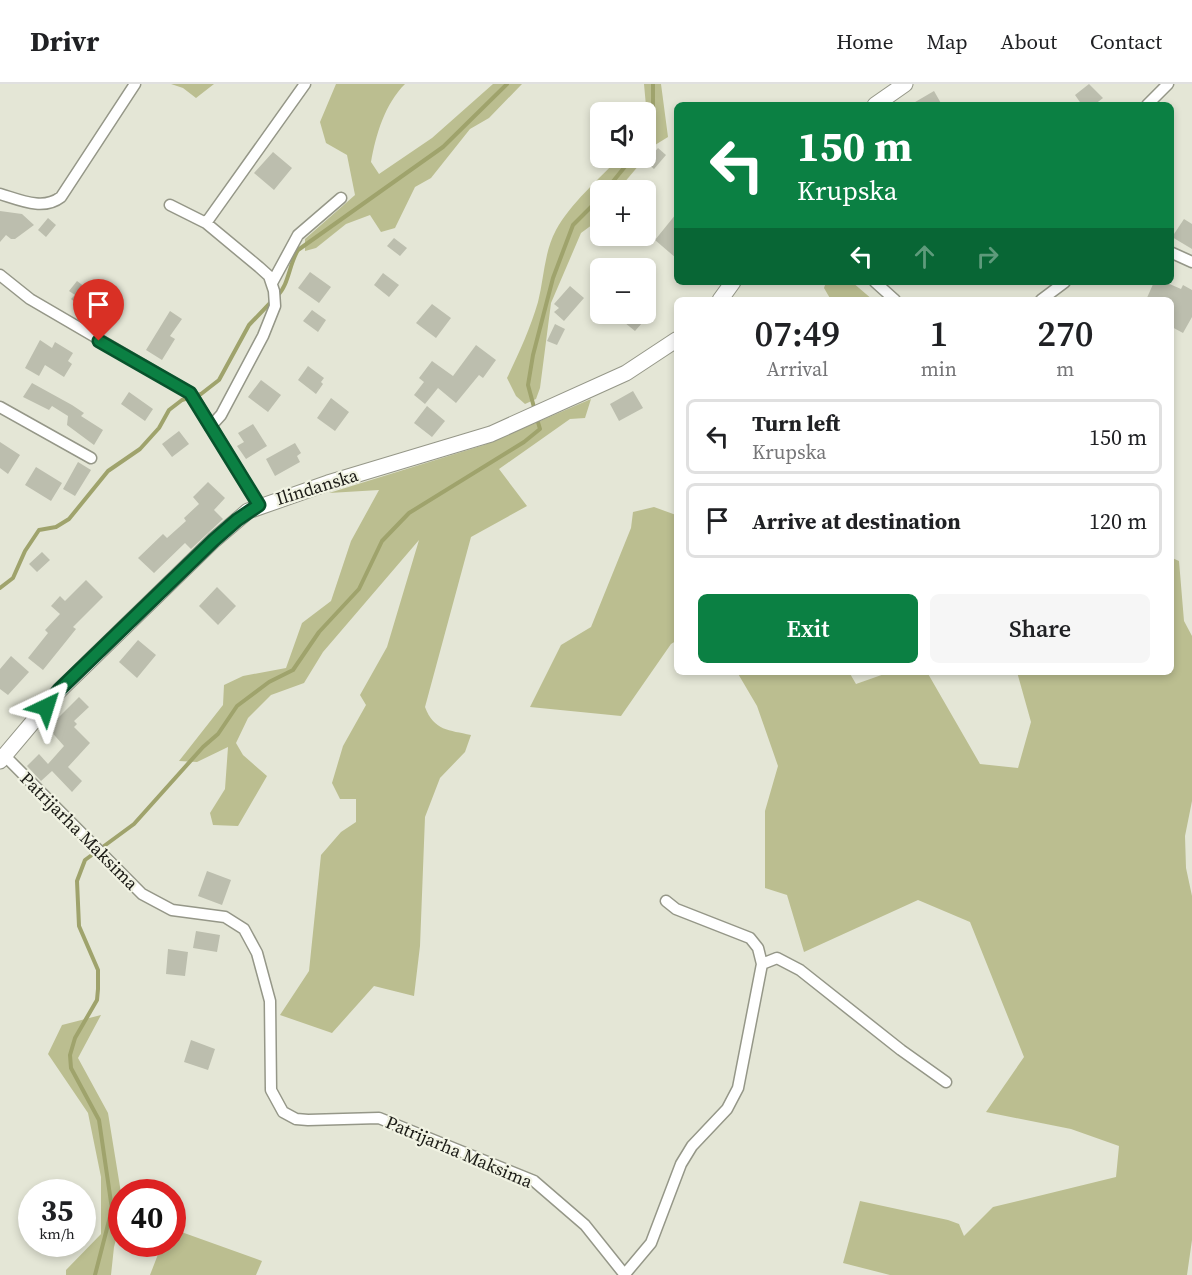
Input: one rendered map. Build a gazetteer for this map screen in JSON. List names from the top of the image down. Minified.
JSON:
{"streets":{"street":["Ilindanska","Patrijarha Maksima"]},"crossings":[["Ilindanska","Patrijarha Maksima"]],"page":{"header":"Drivr","nav":["Home","Map","About","Contact"],"map_buttons":["+","−"],"turn":["150 m","Krupska"],"eta":["07:49","Arrival","1","min","270","m"],"list":[{"name":"Turn left","note":"Krupska","value":"150 m"},{"name":"Arrive at destination","value":"120 m"}],"buttons":["Exit","Share"],"speed":"35 km/h","limit":"40"}}
